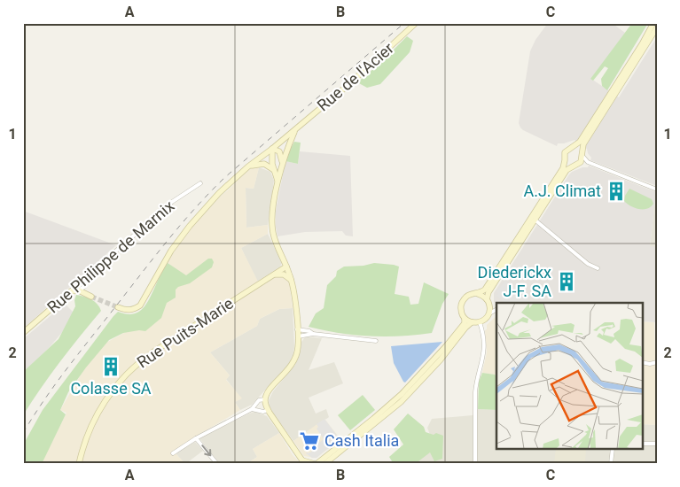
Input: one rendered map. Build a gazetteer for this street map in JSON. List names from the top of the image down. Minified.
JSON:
{"streets":{"main road":["Rue de l'Acier","Rue Philippe de Marnix","Rue Puits-Marie"]},"places":{"building":["A.J. Climat","Diederickx J-F. SA","Colasse SA"],"supermarket":["Cash Italia"]},"grid":{"columns":["A","B","C"],"rows":["1","2"]}}
